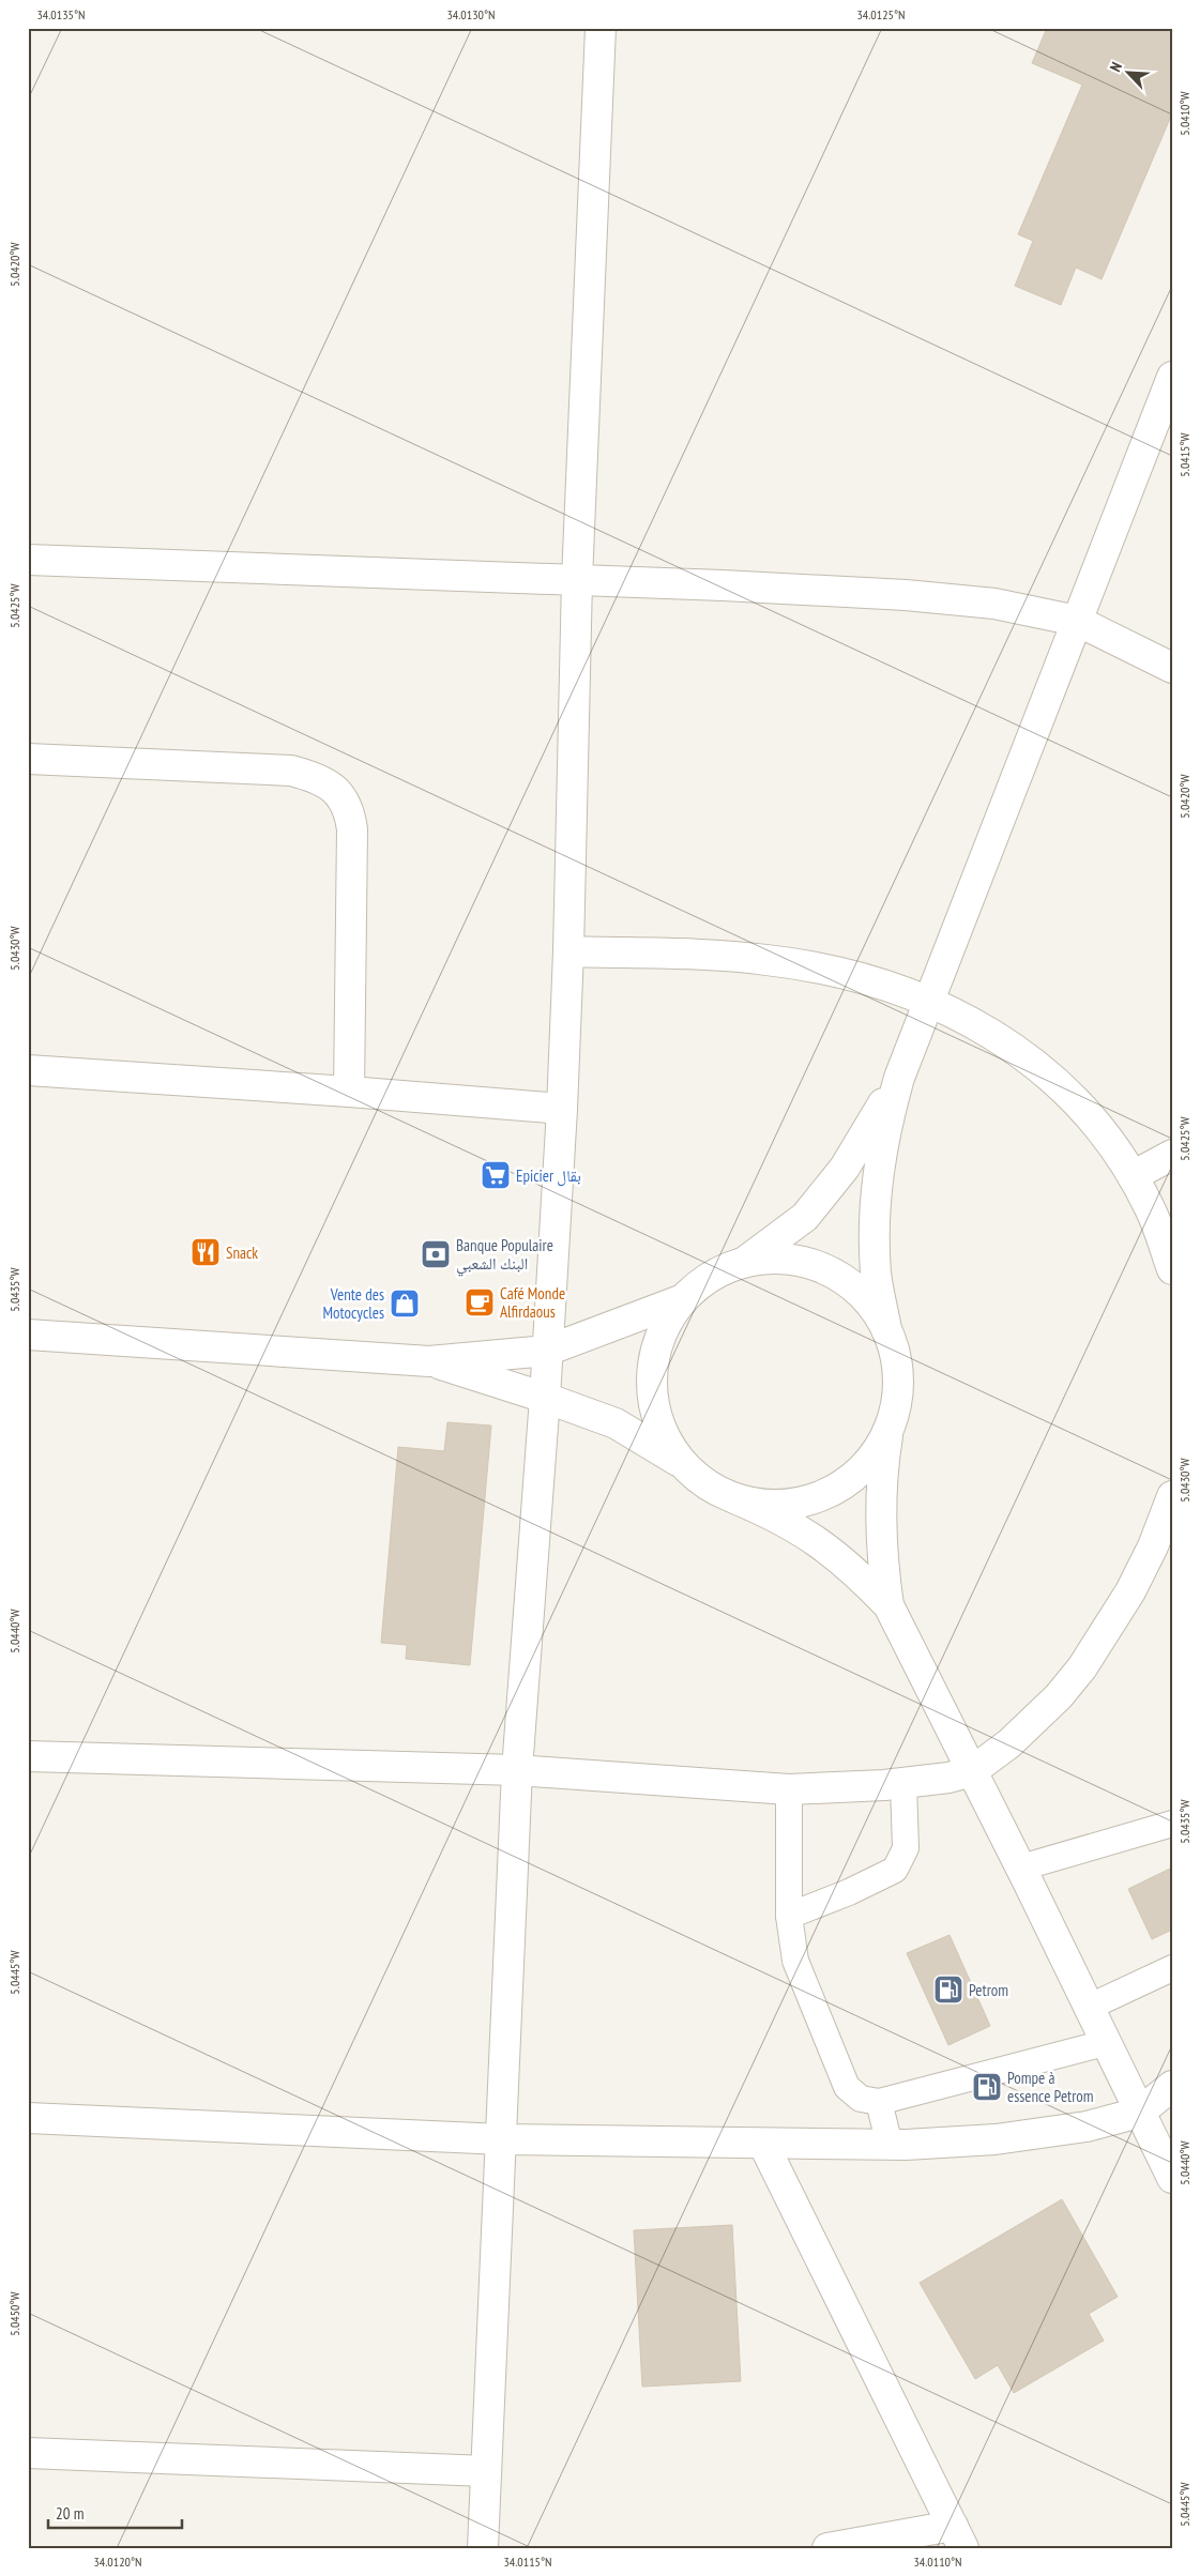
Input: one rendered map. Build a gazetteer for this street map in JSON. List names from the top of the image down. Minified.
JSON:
{"places":{"supermarket":["Epicier بقال"],"restaurant":["Snack"],"bank":["Banque Populaire البنك الشعبي"],"cafe":["Café Monde Alfirdaous"],"shop":["Vente des Motocycles"],"fuel station":["Petrom","Pompe à essence Petrom"]},"scale_bar":"20 m","north":"top left","coordinates":["34.0135°N","34.0130°N","34.0125°N","5.0410°W","5.0420°W","5.0415°W","5.0425°W","5.0430°W","5.0435°W","5.0440°W","5.0445°W","5.0450°W","34.0120°N","34.0115°N","34.0110°N"]}
